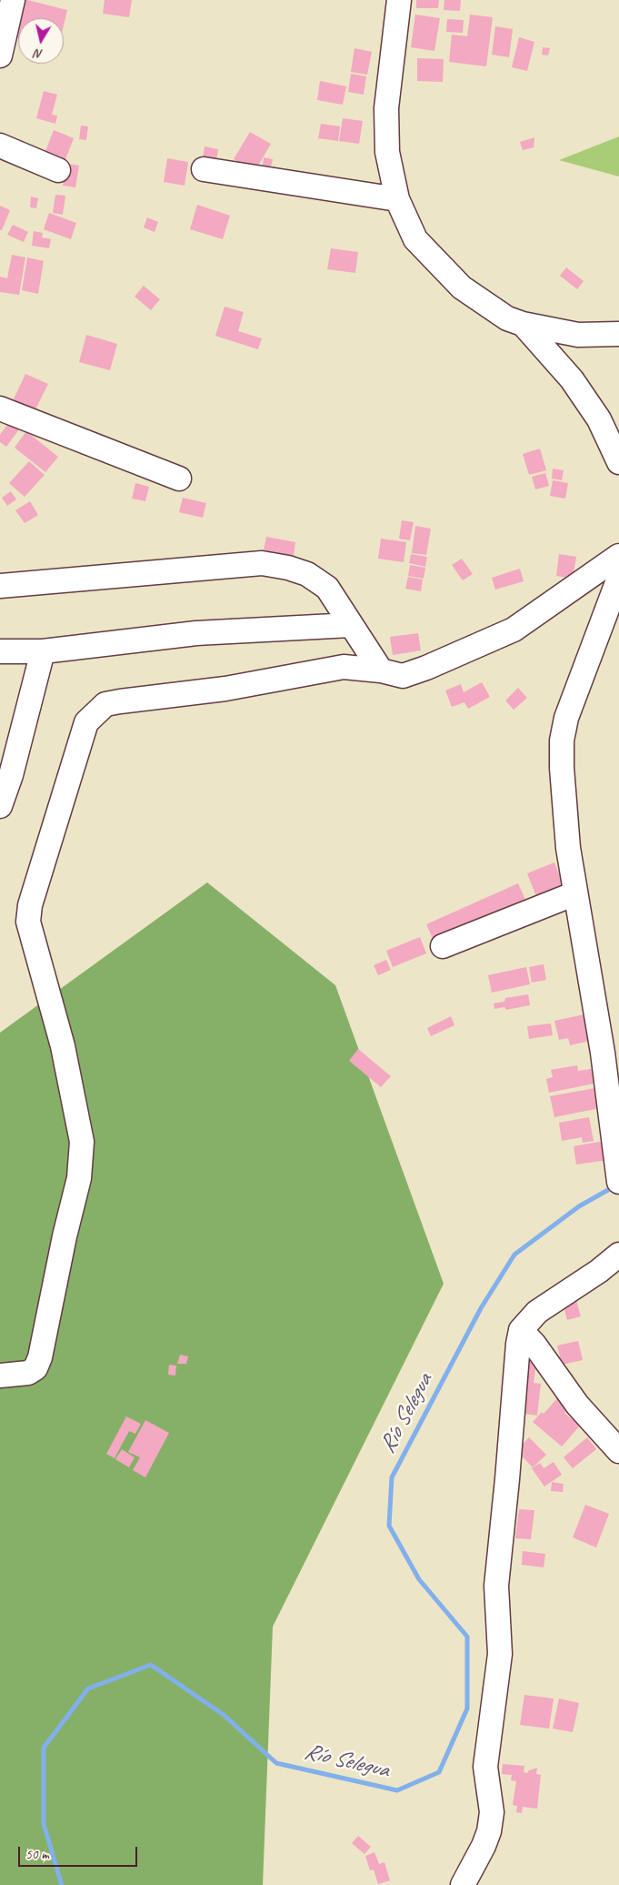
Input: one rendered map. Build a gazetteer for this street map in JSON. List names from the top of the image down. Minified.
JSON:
{"water":["Río Selegua"],"scale_bar":"50 m","north":"bottom"}
